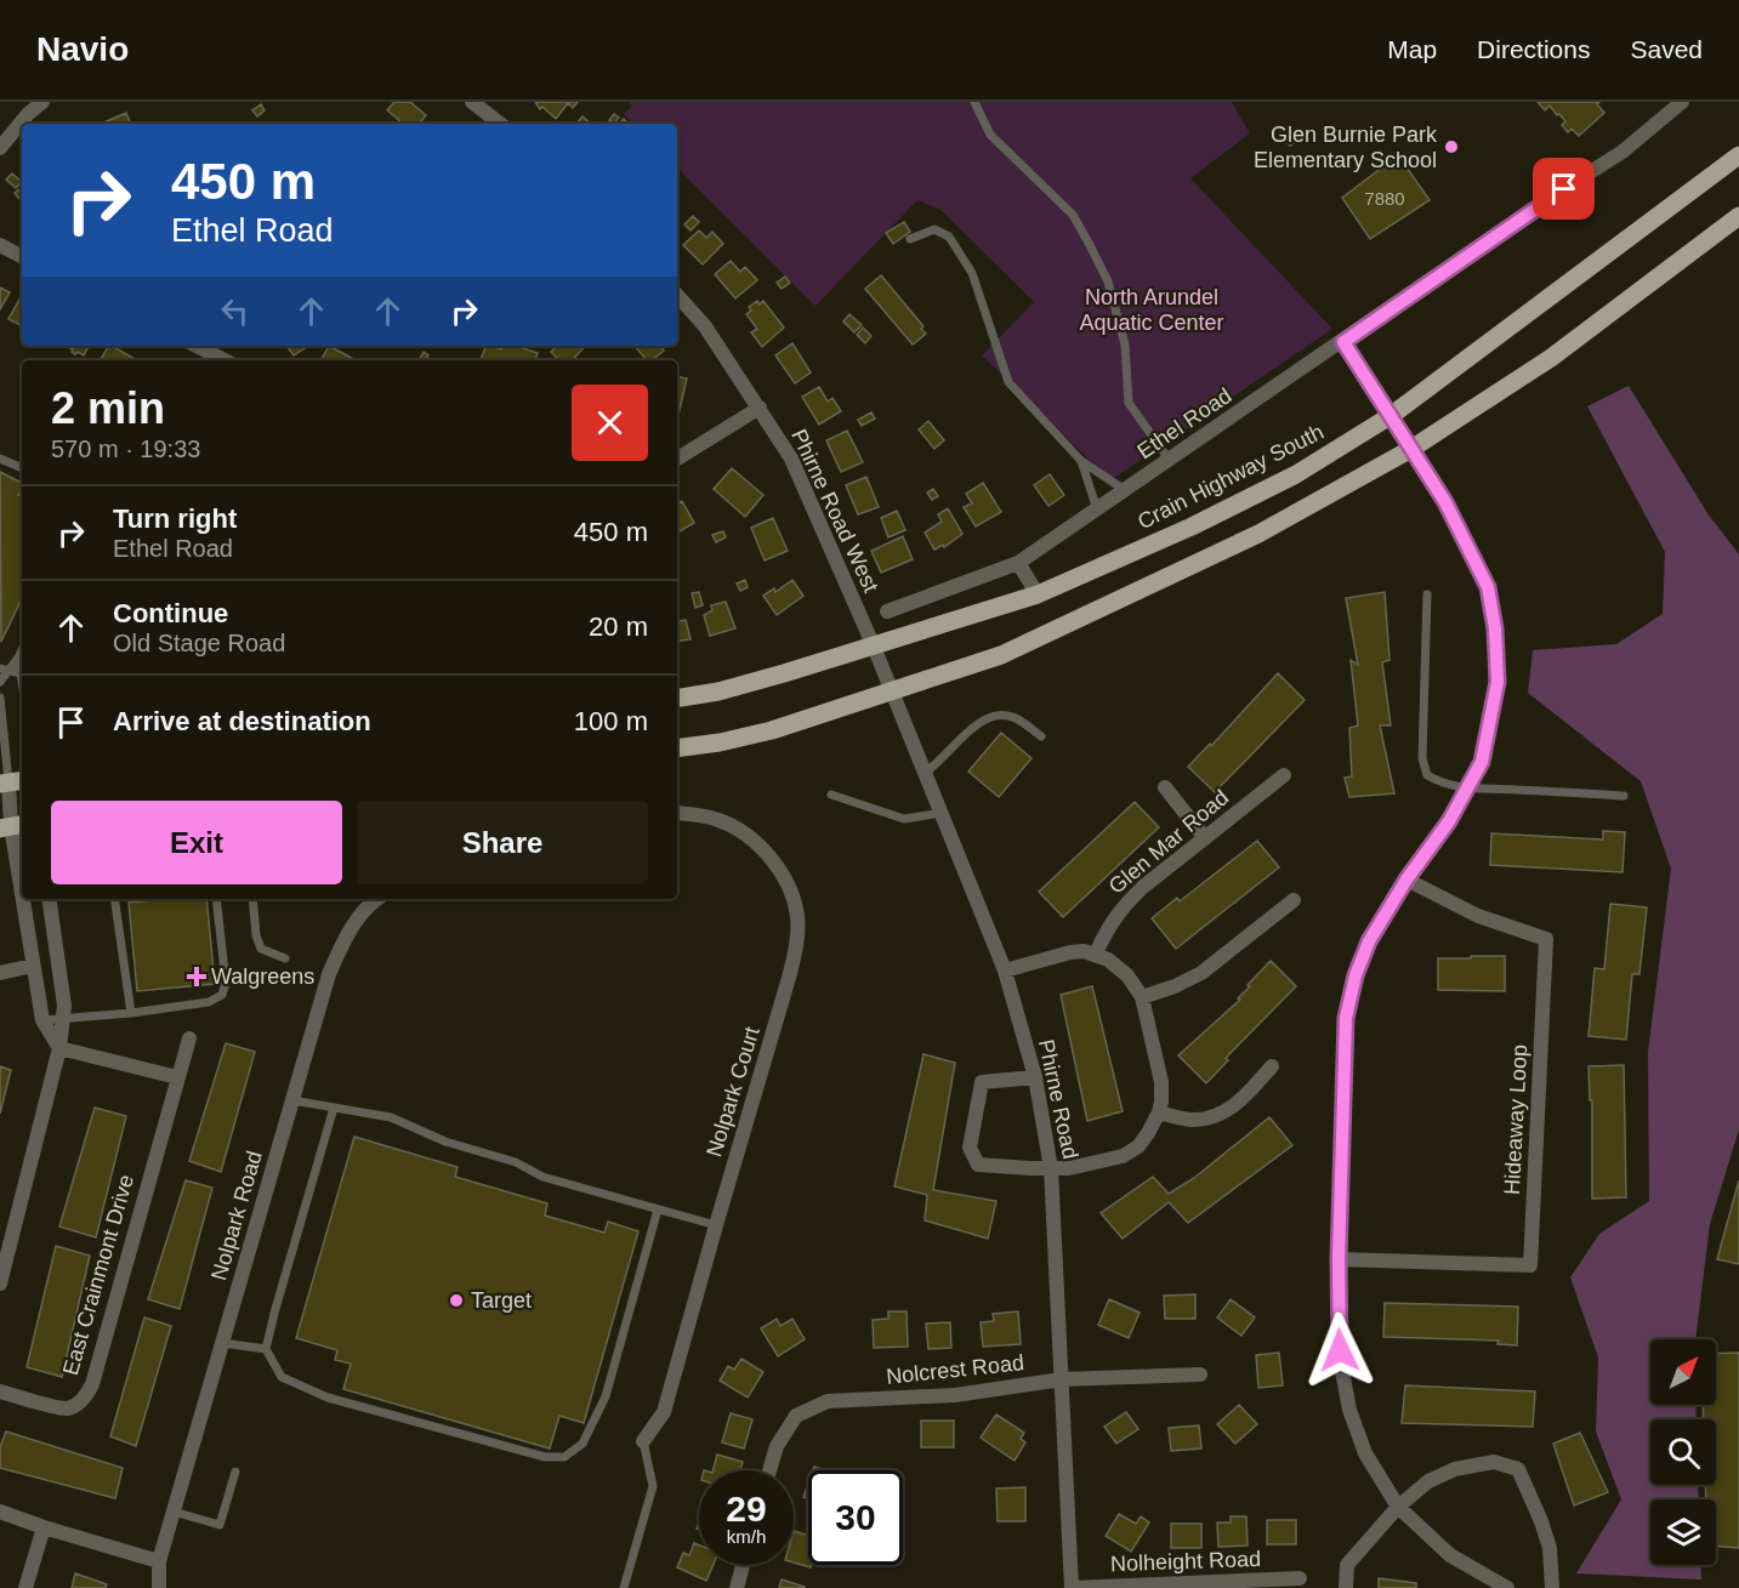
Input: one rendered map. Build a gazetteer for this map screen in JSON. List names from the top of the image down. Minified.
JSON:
{"streets":{"main road":["Crain Highway South"],"street":["Ethel Road","Phirne Road West","Glen Mar Road","Nolpark Court","Phirne Road","Hideaway Loop","Nolpark Road","East Crainmont Drive","Nolcrest Road","Nolheight Road"]},"crossings":[["Crain Highway South","Phirne Road West"],["Crain Highway South","Phirne Road"],["Phirne Road West","Phirne Road"],["Phirne Road","Nolcrest Road"],["Phirne Road","Nolheight Road"]],"parks":["North Arundel Aquatic Center"],"places":{"other":["Glen Burnie Park Elementary School","Target"],"health":["Walgreens"]},"house_numbers":["7880"],"north":"top right","page":{"header":"Navio","nav":["Map","Directions","Saved"],"turn":["450 m","Ethel Road"],"heading":["2 min","570 m · 19:33"],"list":[{"name":"Turn right","note":"Ethel Road","value":"450 m"},{"name":"Continue","note":"Old Stage Road","value":"20 m"},{"name":"Arrive at destination","value":"100 m"}],"buttons":["Exit","Share"],"speed":"29 km/h","limit":"30"}}
